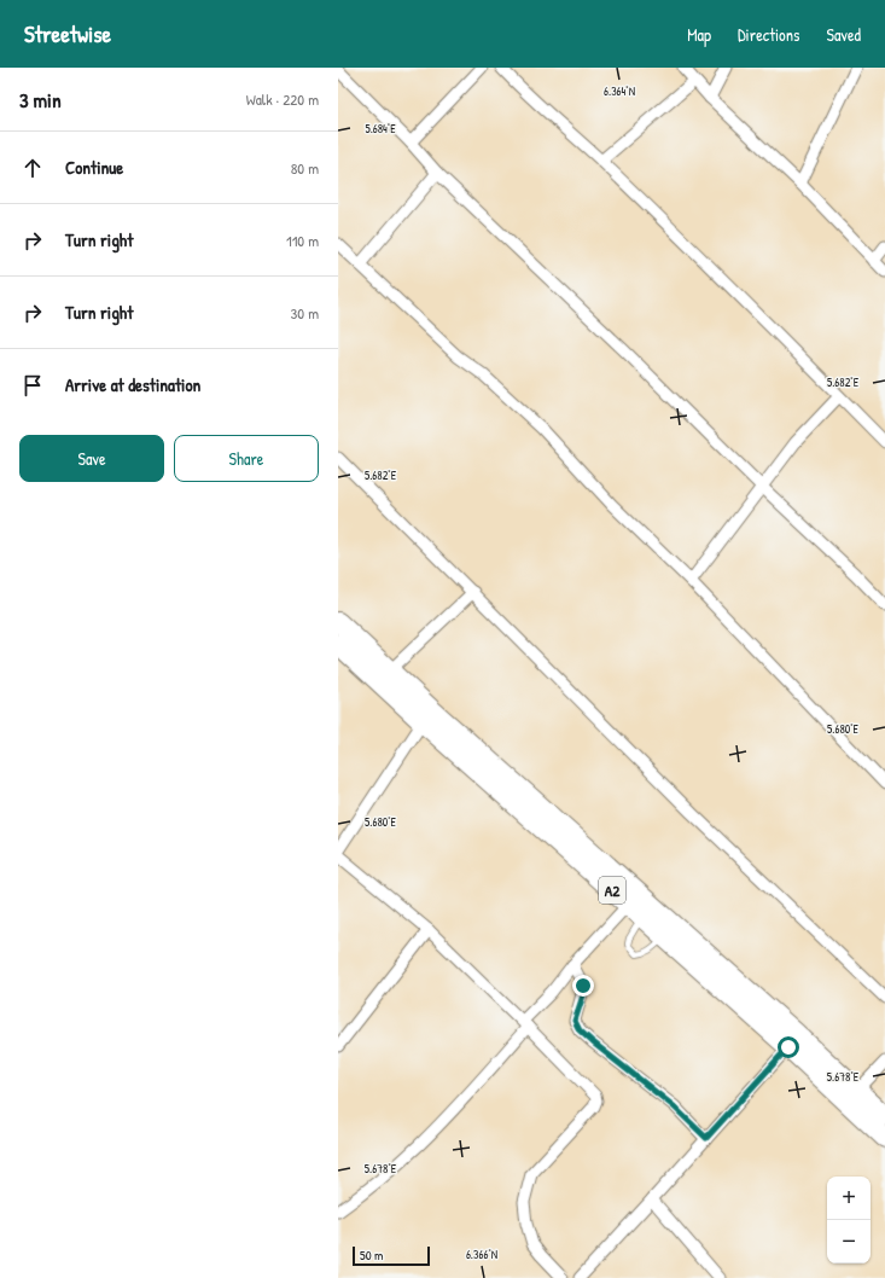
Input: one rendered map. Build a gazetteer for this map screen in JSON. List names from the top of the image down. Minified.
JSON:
{"streets":{"highway":["A2"]},"scale_bar":"50 m","page":{"header":"Streetwise","nav":["Map","Directions","Saved"],"heading":["3 min","Walk · 220 m"],"list":[["Continue","80 m"],["Turn right","110 m"],["Turn right","30 m"],"Arrive at destination"],"buttons":["Save","Share"],"map_buttons":["+","−"],"scale":"50 m"},"coordinates":["6.364°N","5.684°E","5.682°E","5.680°E","5.678°E","6.366°N"]}
